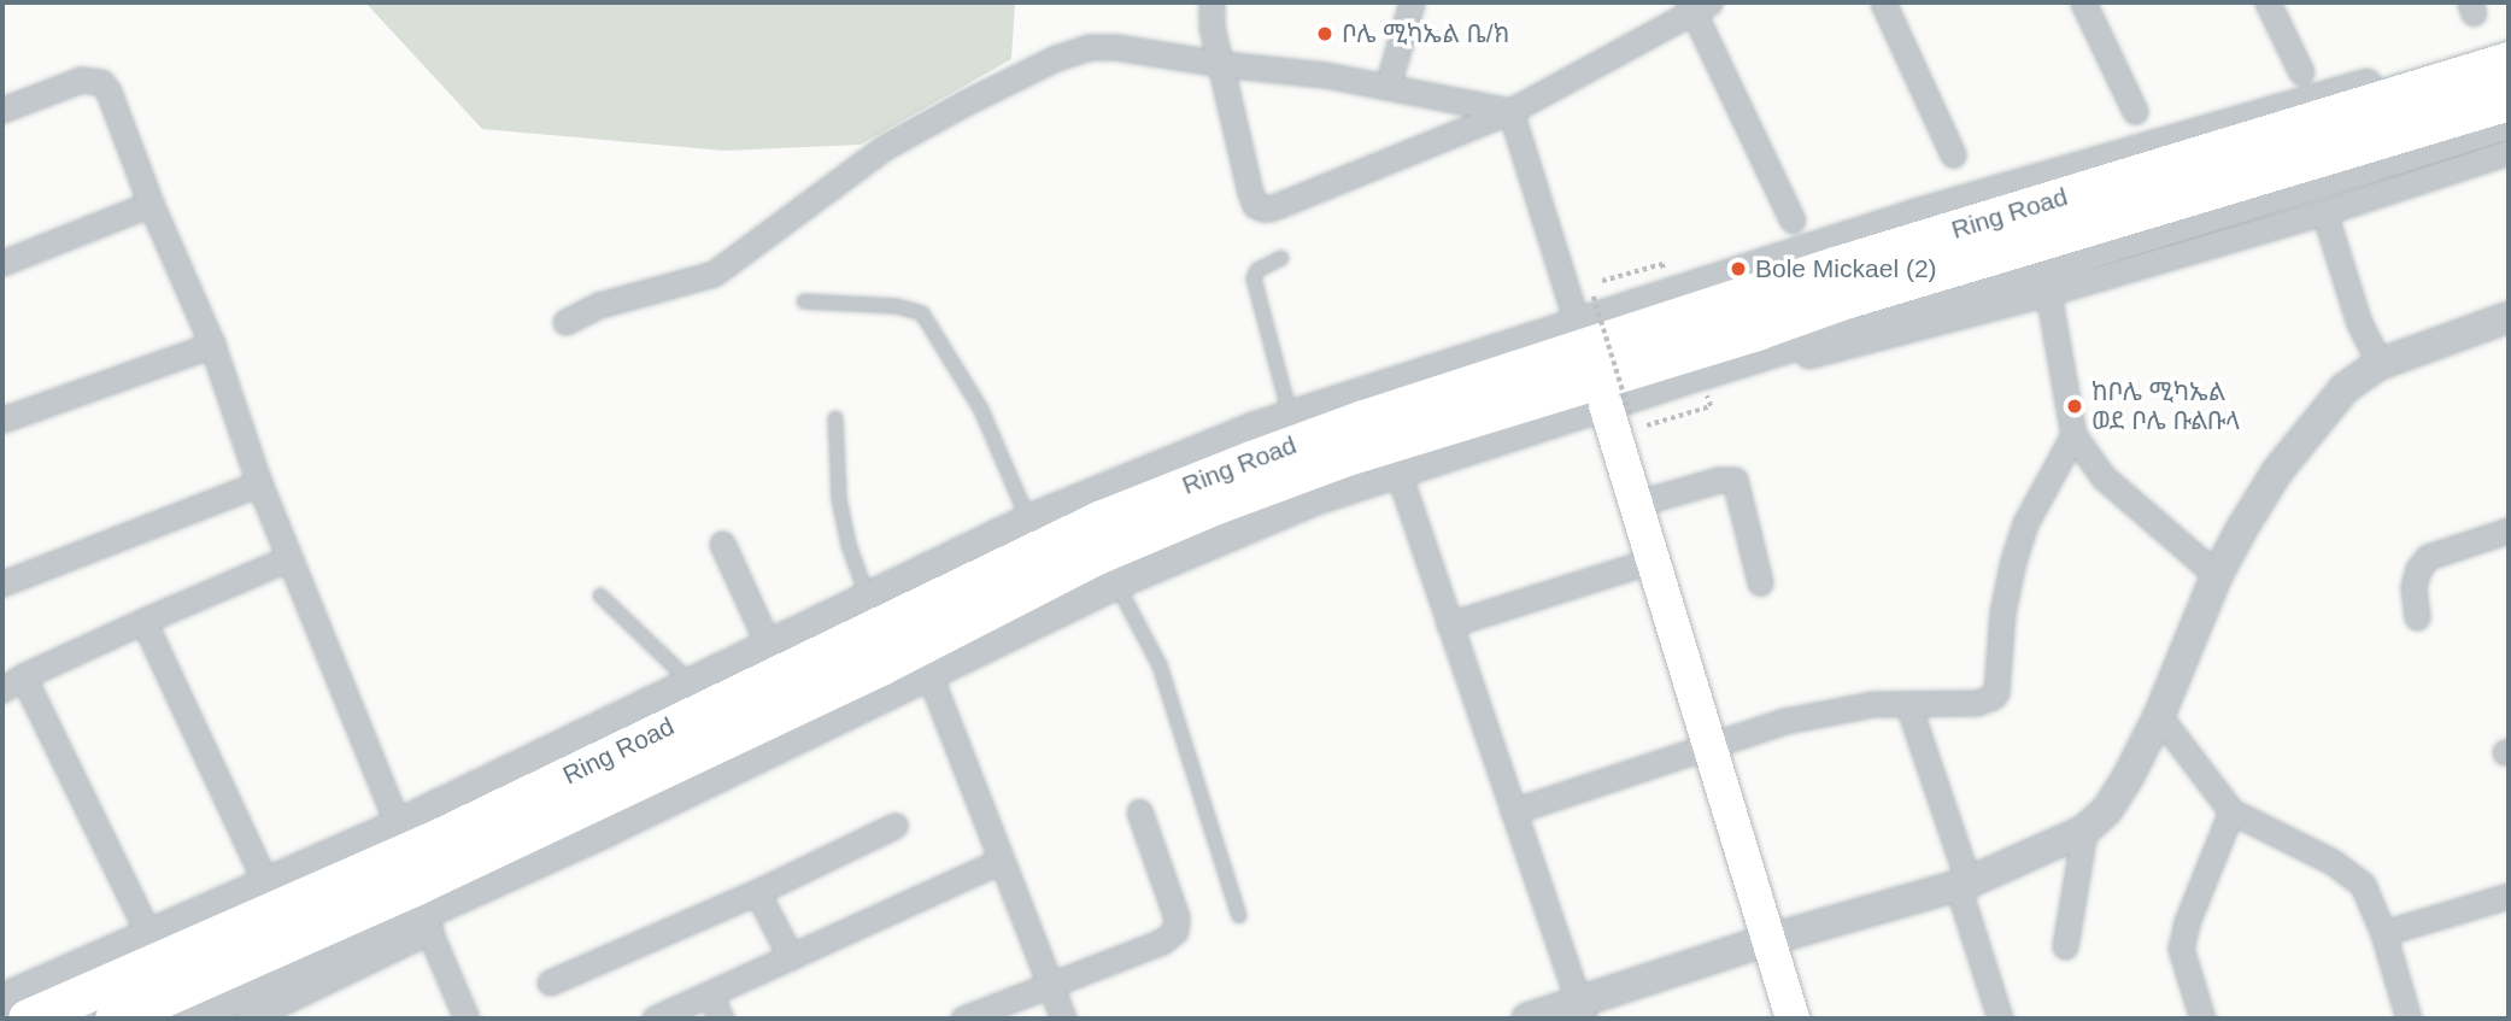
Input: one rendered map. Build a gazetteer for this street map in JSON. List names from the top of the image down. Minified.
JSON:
{"streets":{"highway":["Ring Road"]},"places":["ቦሌ ሚካኤል ቤ/ክ","Bole Mickael (2)","ከቦሌ ሚካኤል ወደ ቦሌ ቡልቡላ"]}
